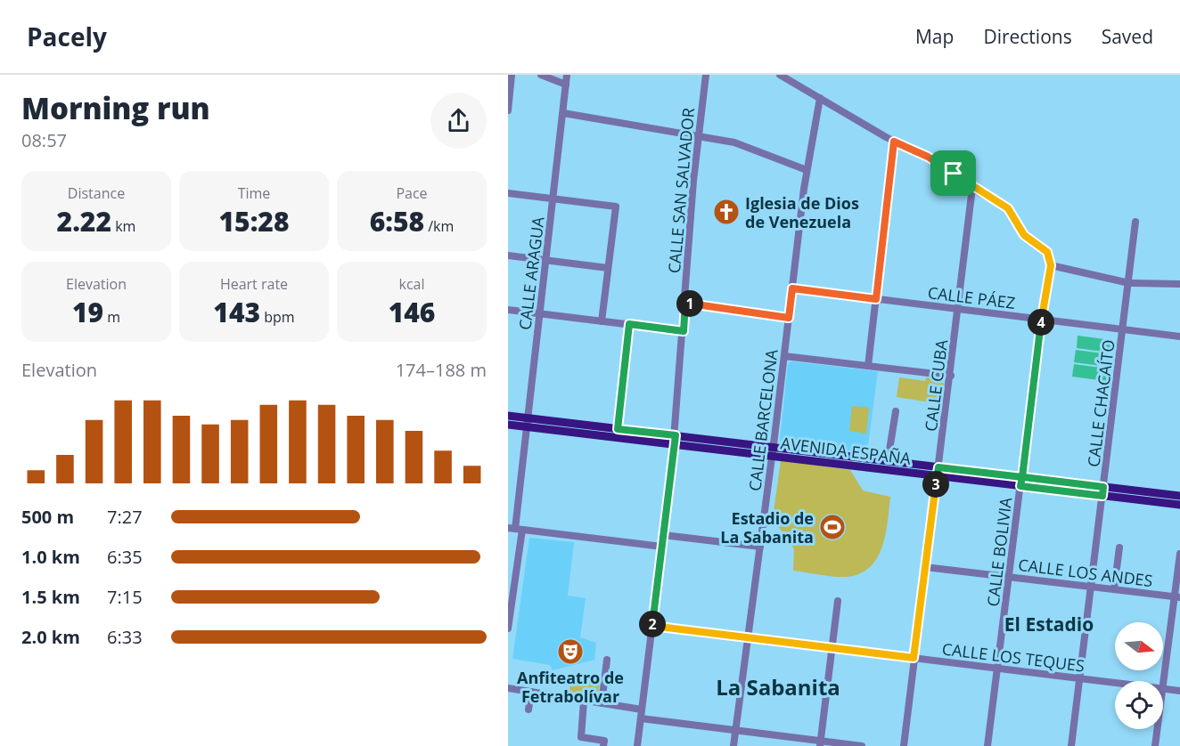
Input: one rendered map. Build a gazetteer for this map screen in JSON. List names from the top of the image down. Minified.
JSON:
{"streets":{"main road":["AVENIDA ESPAÑA"],"street":["CALLE SAN SALVADOR","CALLE ARAGUA","CALLE PÁEZ","CALLE CUBA","CALLE CHACAÍTO","CALLE BARCELONA","CALLE BOLIVIA","CALLE LOS ANDES","CALLE LOS TEQUES"]},"crossings":[["CALLE SAN SALVADOR","AVENIDA ESPAÑA"],["CALLE SAN SALVADOR","CALLE LOS TEQUES"],["CALLE ARAGUA","AVENIDA ESPAÑA"],["CALLE PÁEZ","CALLE CUBA"],["CALLE PÁEZ","CALLE CHACAÍTO"],["CALLE PÁEZ","CALLE BARCELONA"],["CALLE PÁEZ","CALLE BOLIVIA"],["CALLE CUBA","AVENIDA ESPAÑA"],["CALLE CUBA","CALLE LOS ANDES"],["CALLE CUBA","CALLE LOS TEQUES"],["CALLE CHACAÍTO","AVENIDA ESPAÑA"],["CALLE CHACAÍTO","CALLE LOS ANDES"],["CALLE CHACAÍTO","CALLE LOS TEQUES"],["CALLE BARCELONA","AVENIDA ESPAÑA"],["CALLE BARCELONA","CALLE LOS TEQUES"],["AVENIDA ESPAÑA","CALLE BOLIVIA"],["CALLE BOLIVIA","CALLE LOS ANDES"],["CALLE BOLIVIA","CALLE LOS TEQUES"]],"districts":["El Estadio","La Sabanita"],"places":{"church":["Iglesia de Dios de Venezuela"],"sports":["Estadio de La Sabanita"],"theatre":["Anfiteatro de Fetrabolívar"]},"north":"right","page":{"header":"Pacely","nav":["Map","Directions","Saved"],"heading":["Morning run","08:57"],"stats":[["Distance","2.22 km"],["Time","15:28"],["Pace","6:58 /km"],["Elevation","19 m"],["Heart rate","143 bpm"],["kcal","146"]],"pins":["1","4","3","2"],"chart":["Elevation","174–188 m"],"list":[{"name":"500 m","note":"7:27"},{"name":"1.0 km","note":"6:35"},{"name":"1.5 km","note":"7:15"},{"name":"2.0 km","note":"6:33"}]}}
